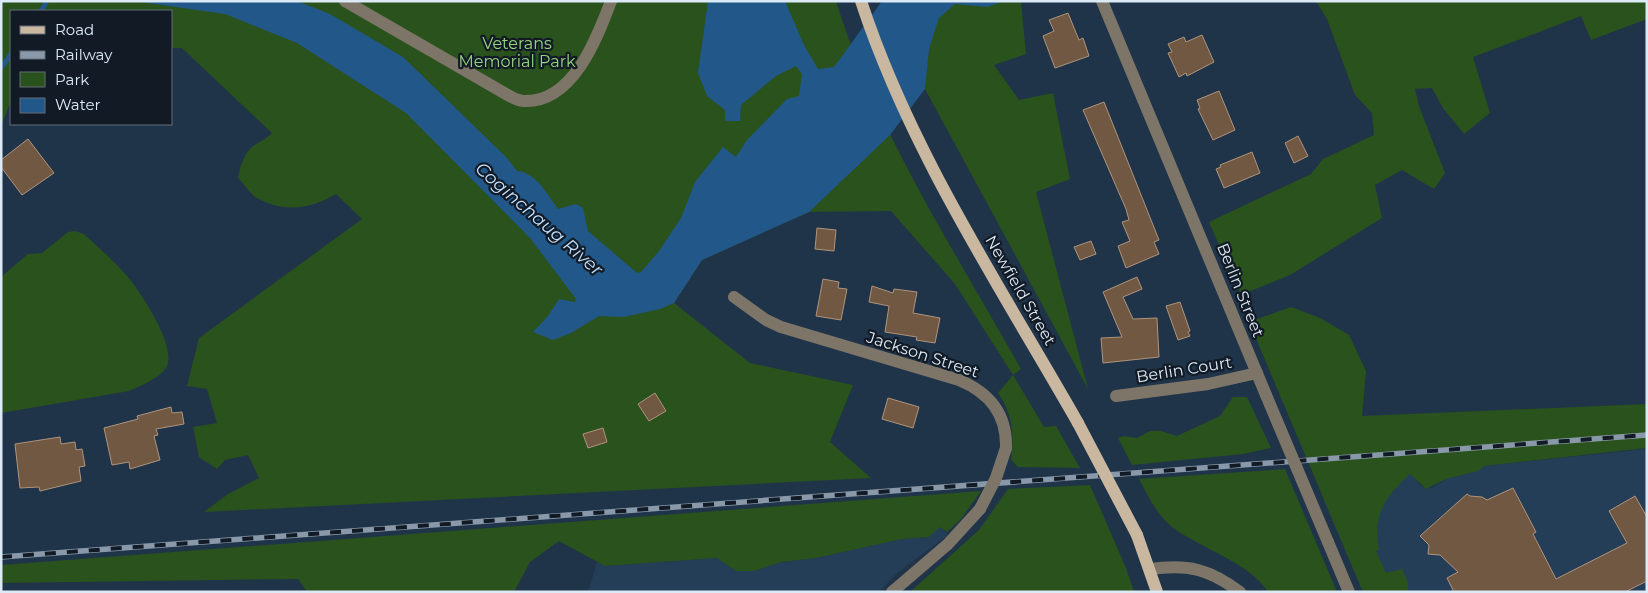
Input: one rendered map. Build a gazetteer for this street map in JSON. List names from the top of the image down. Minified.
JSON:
{"streets":{"main road":["Newfield Street"],"street":["Berlin Street","Jackson Street","Berlin Court"]},"crossings":[["Berlin Street","Berlin Court"]],"water":["Coginchaug River"],"parks":["Veterans Memorial Park"],"legend":["Road","Railway","Park","Water"]}
